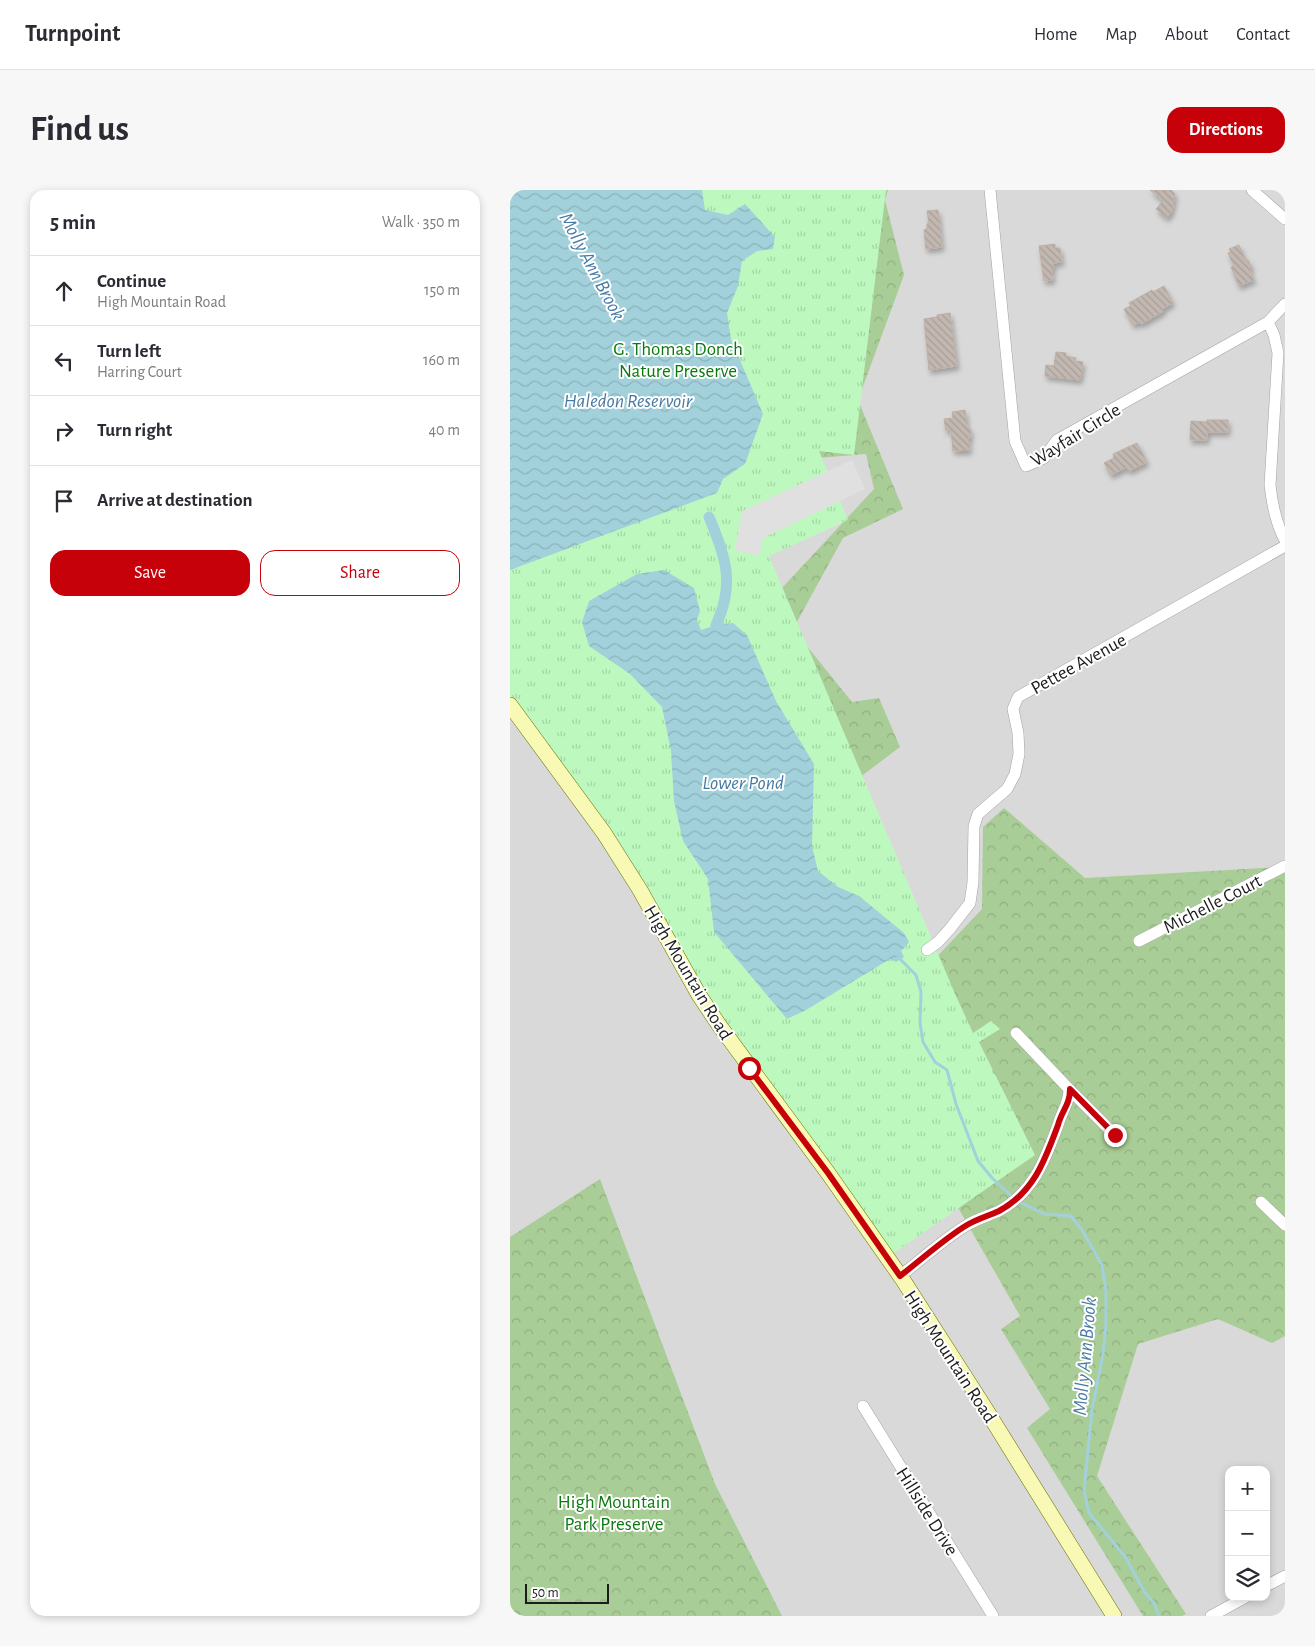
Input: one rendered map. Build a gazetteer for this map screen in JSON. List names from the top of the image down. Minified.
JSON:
{"streets":{"main road":["High Mountain Road"],"street":["Wayfair Circle","Pettee Avenue","Michelle Court","Hillside Drive"]},"water":["Molly Ann Brook","Haledon Reservoir","Lower Pond"],"parks":["G. Thomas Donch Nature Preserve","High Mountain Park Preserve"],"scale_bar":"50 m","page":{"header":"Turnpoint","nav":["Home","Map","About","Contact"],"buttons":["Directions",["Save","Share"]],"title":"Find us","heading":["5 min","Walk · 350 m"],"list":[["Continue","High Mountain Road","150 m"],["Turn left","Harring Court","160 m"],["Turn right","40 m"],"Arrive at destination"],"map_buttons":["+","−"],"scale":"50 m"}}
